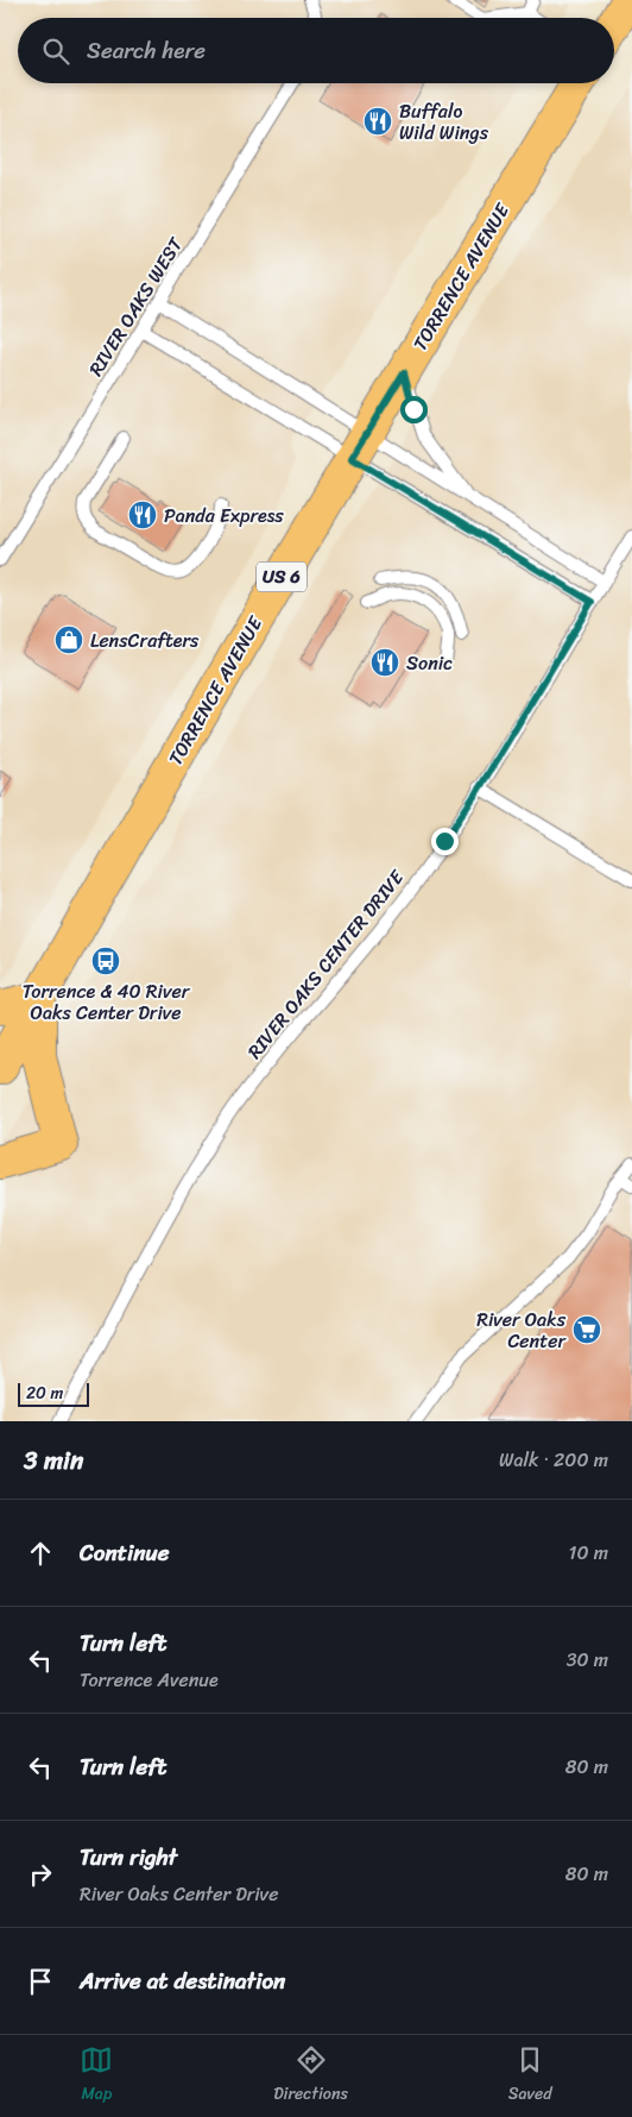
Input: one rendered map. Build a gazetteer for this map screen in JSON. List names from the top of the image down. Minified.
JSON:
{"streets":{"main road":["TORRENCE AVENUE","US 6"],"lane":["RIVER OAKS WEST","RIVER OAKS CENTER DRIVE"]},"places":{"restaurant":["Buffalo Wild Wings","Panda Express","Sonic"],"shop":["LensCrafters"],"bus stop":["Torrence & 40 River Oaks Center Drive"],"supermarket":["River Oaks Center"]},"scale_bar":"20 m","page":{"search":"Search here","scale":"20 m","heading":["3 min","Walk · 200 m"],"list":[["Continue","10 m"],["Turn left","Torrence Avenue","30 m"],["Turn left","80 m"],["Turn right","River Oaks Center Drive","80 m"],"Arrive at destination"],"nav":["Map","Directions","Saved"]}}
